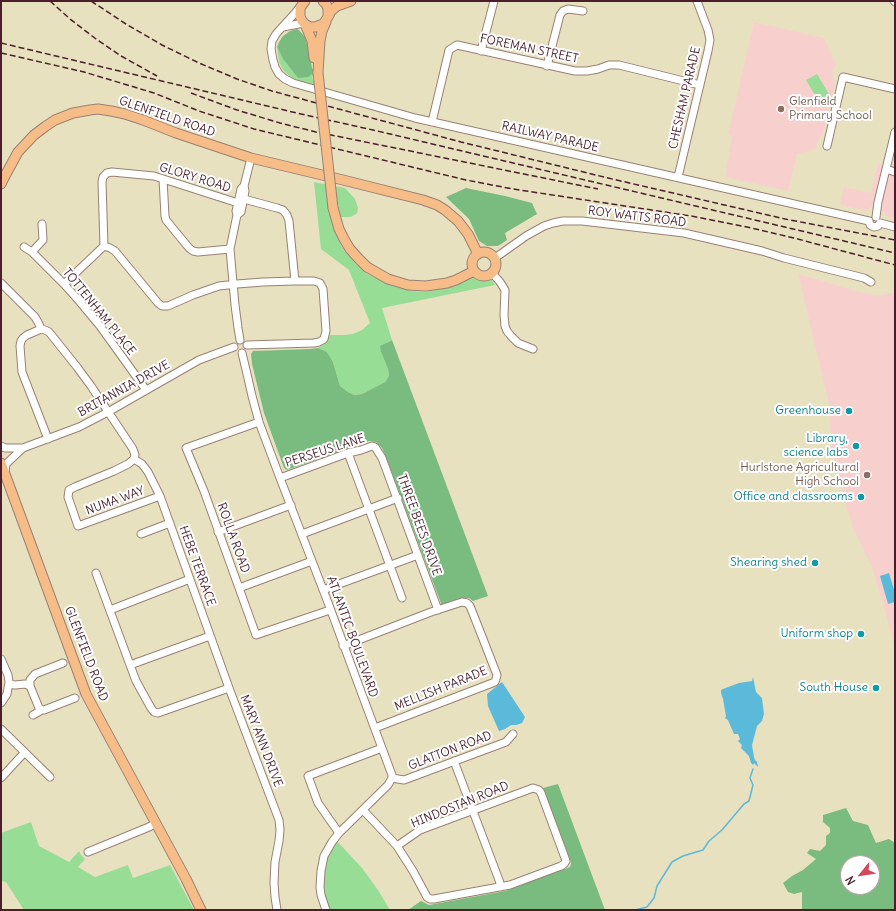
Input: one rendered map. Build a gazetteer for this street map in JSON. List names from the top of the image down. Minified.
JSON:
{"streets":{"main road":["GLENFIELD ROAD"],"street":["FOREMAN STREET","CHESHAM PARADE","RAILWAY PARADE","GLORY ROAD","ROY WATTS ROAD","TOTTENHAM PLACE","BRITANNIA DRIVE","PERSEUS LANE","NUMA WAY","THREE BEES DRIVE","ROLLA ROAD","HEBE TERRACE","ATLANTIC BOULEVARD","MELLISH PARADE","MARY ANN DRIVE","GLATTON ROAD","HINDOSTAN ROAD"]},"crossings":[["FOREMAN STREET","CHESHAM PARADE"],["FOREMAN STREET","RAILWAY PARADE"],["CHESHAM PARADE","RAILWAY PARADE"],["GLENFIELD ROAD","ROY WATTS ROAD"],["GLENFIELD ROAD","BRITANNIA DRIVE"],["TOTTENHAM PLACE","BRITANNIA DRIVE"],["BRITANNIA DRIVE","ATLANTIC BOULEVARD"],["PERSEUS LANE","THREE BEES DRIVE"],["PERSEUS LANE","ATLANTIC BOULEVARD"],["NUMA WAY","HEBE TERRACE"],["THREE BEES DRIVE","MELLISH PARADE"],["ROLLA ROAD","ATLANTIC BOULEVARD"],["HEBE TERRACE","MARY ANN DRIVE"],["ATLANTIC BOULEVARD","MELLISH PARADE"],["ATLANTIC BOULEVARD","GLATTON ROAD"]],"places":["Glenfield Primary School","Greenhouse","Library, science labs","Hurlstone Agricultural High School","Office and classrooms","Shearing shed","Uniform shop","South House"],"north":"bottom left"}
